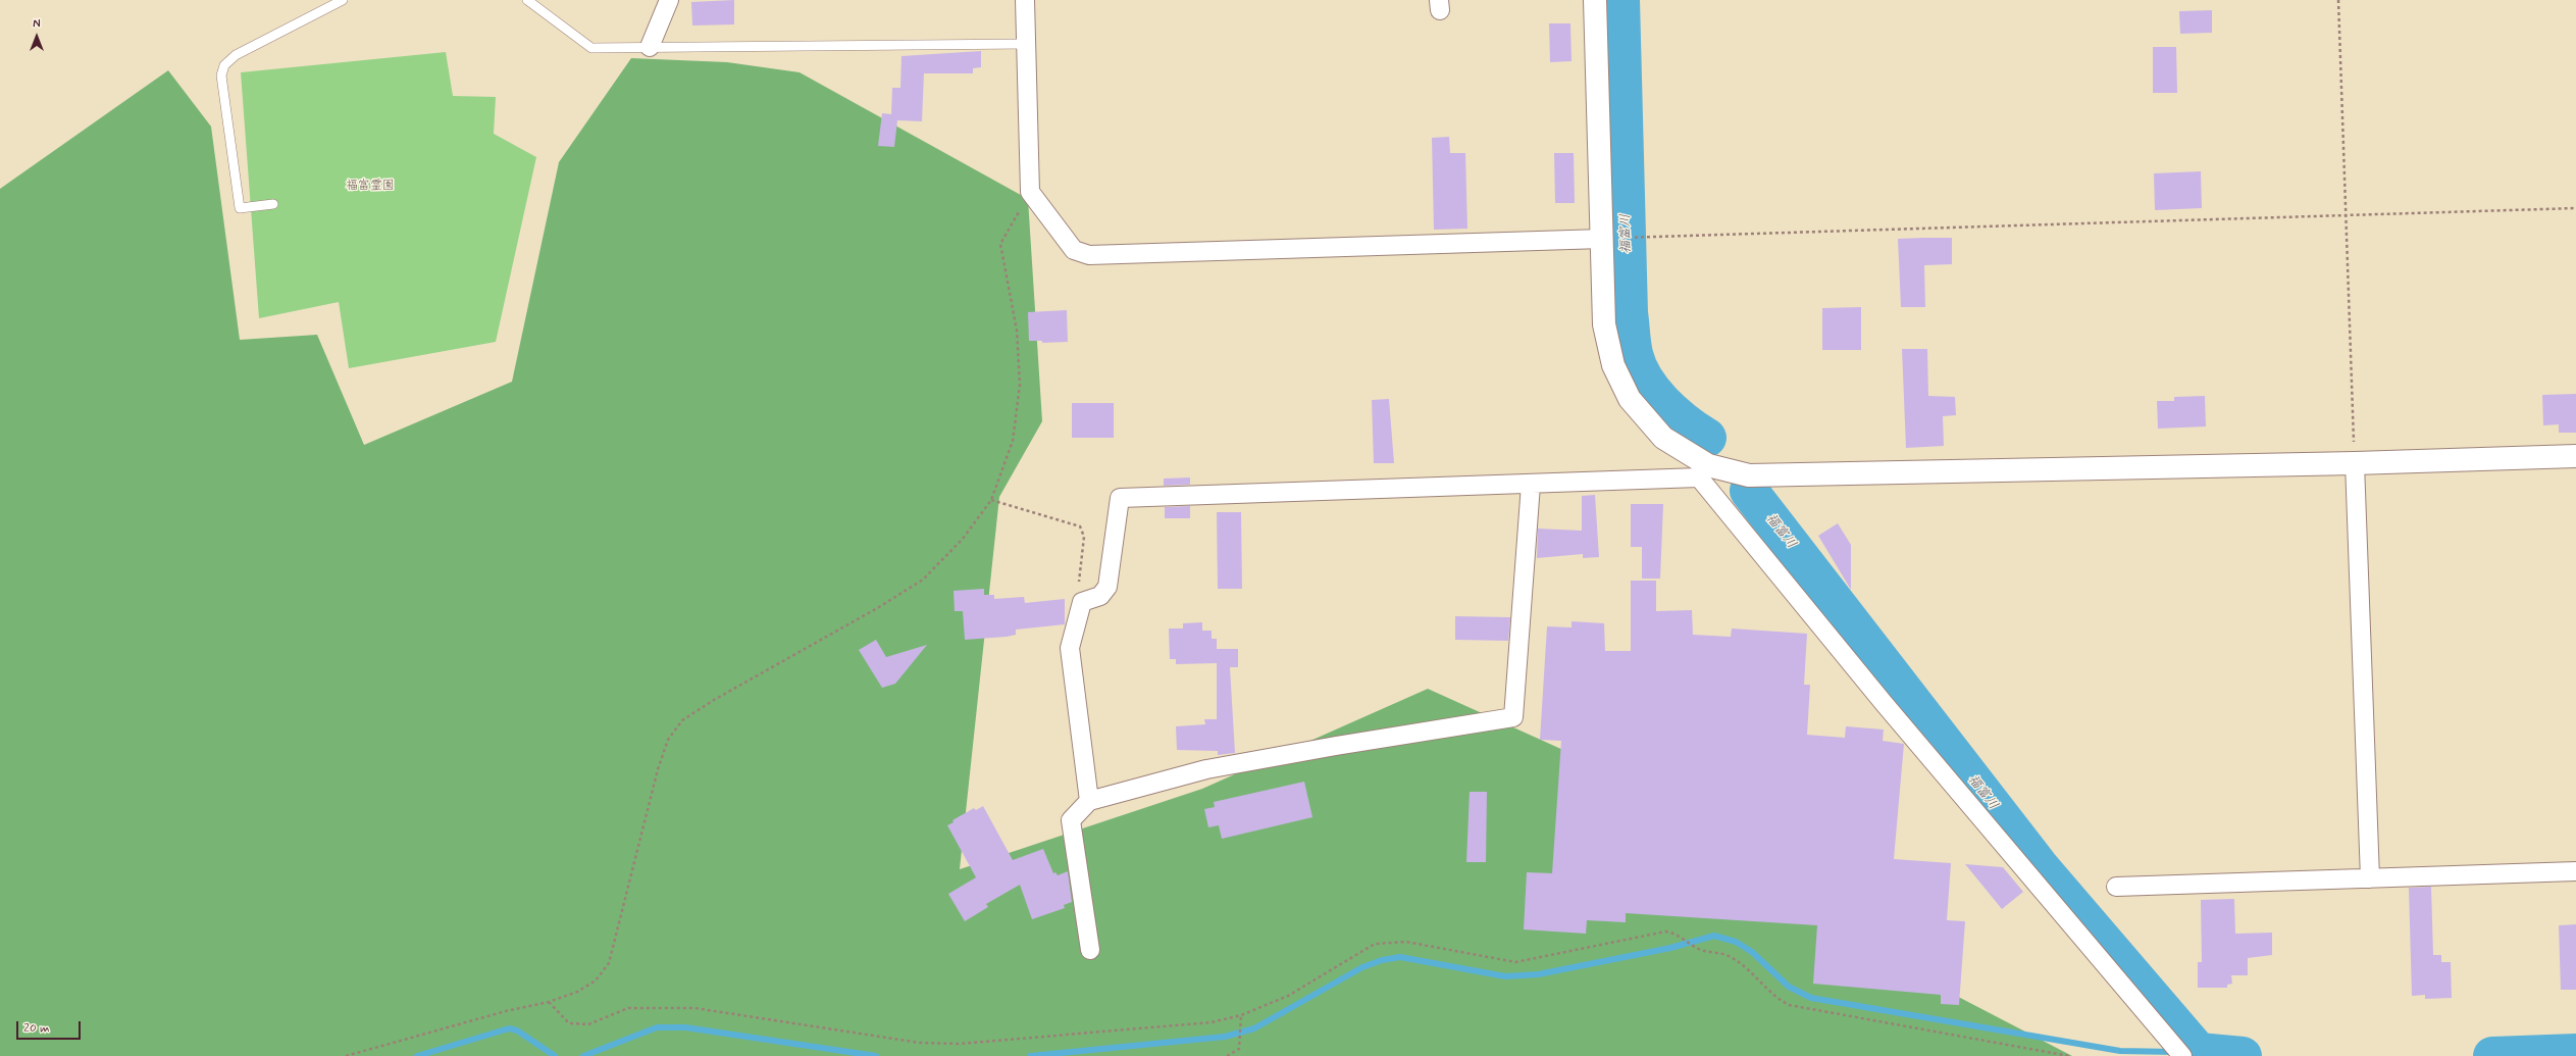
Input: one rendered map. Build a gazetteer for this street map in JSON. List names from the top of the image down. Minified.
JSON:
{"water":["福富川"],"parks":["福富霊園"],"scale_bar":"20 m","north":"top"}
